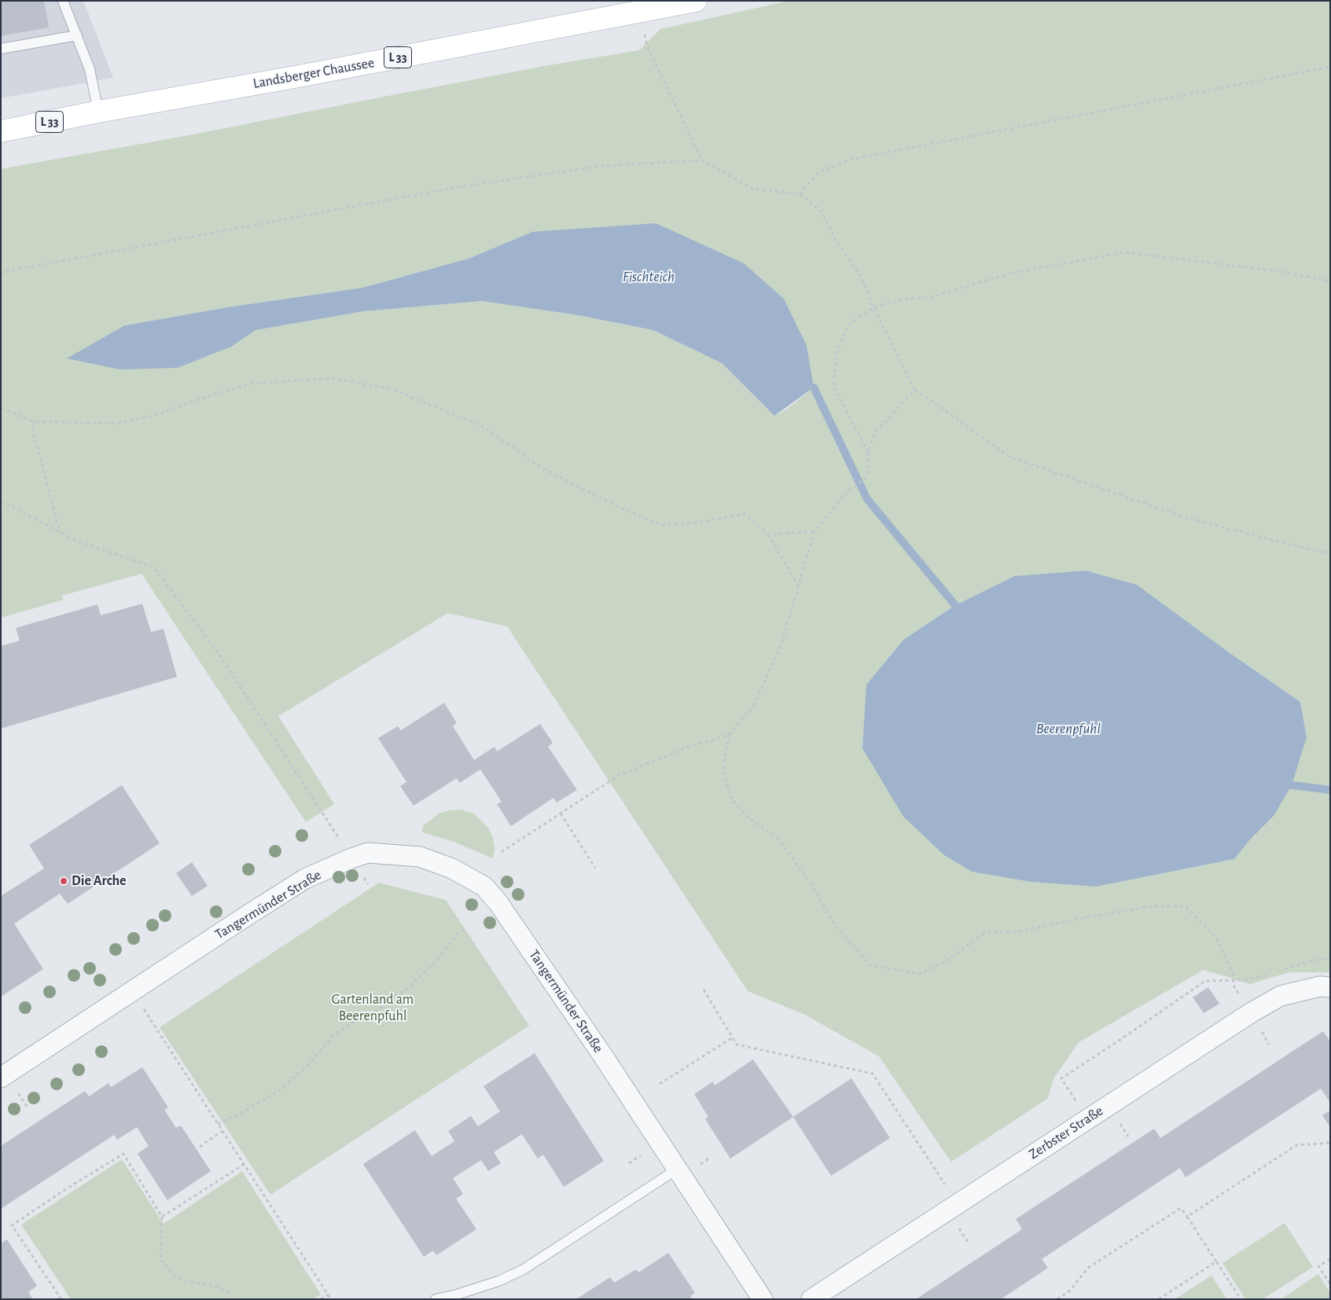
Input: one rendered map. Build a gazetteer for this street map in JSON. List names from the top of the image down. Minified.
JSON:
{"streets":{"main road":["L 33","Landsberger Chaussee"],"street":["Tangermünder Straße","Zerbster Straße"]},"water":["Fischteich","Beerenpfuhl"],"parks":["Gartenland am Beerenpfuhl"],"places":["Die Arche"]}
